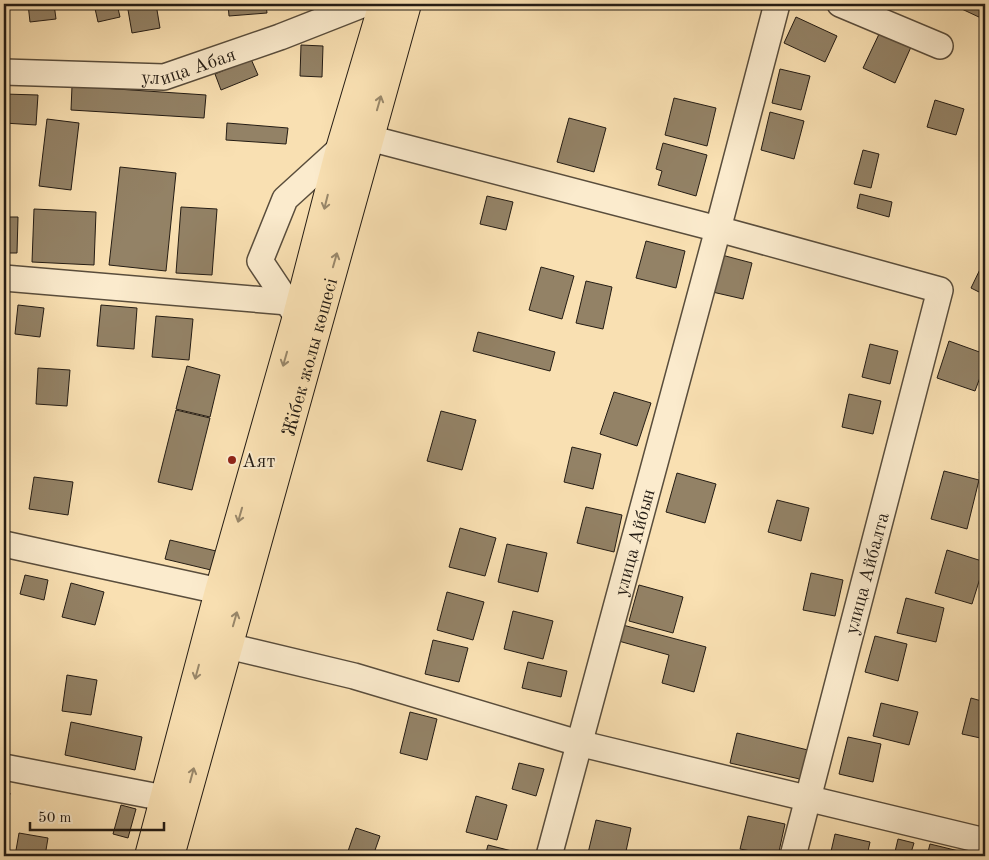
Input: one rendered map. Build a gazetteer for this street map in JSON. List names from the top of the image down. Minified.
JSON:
{"streets":{"main road":["Жібек жолы көшесі"],"street":["улица Абая","улица Айбын","улица Айбалта"]},"crossings":[["улица Айбын","улица Айбалта"]],"places":["Аят"],"scale_bar":"50 m"}
